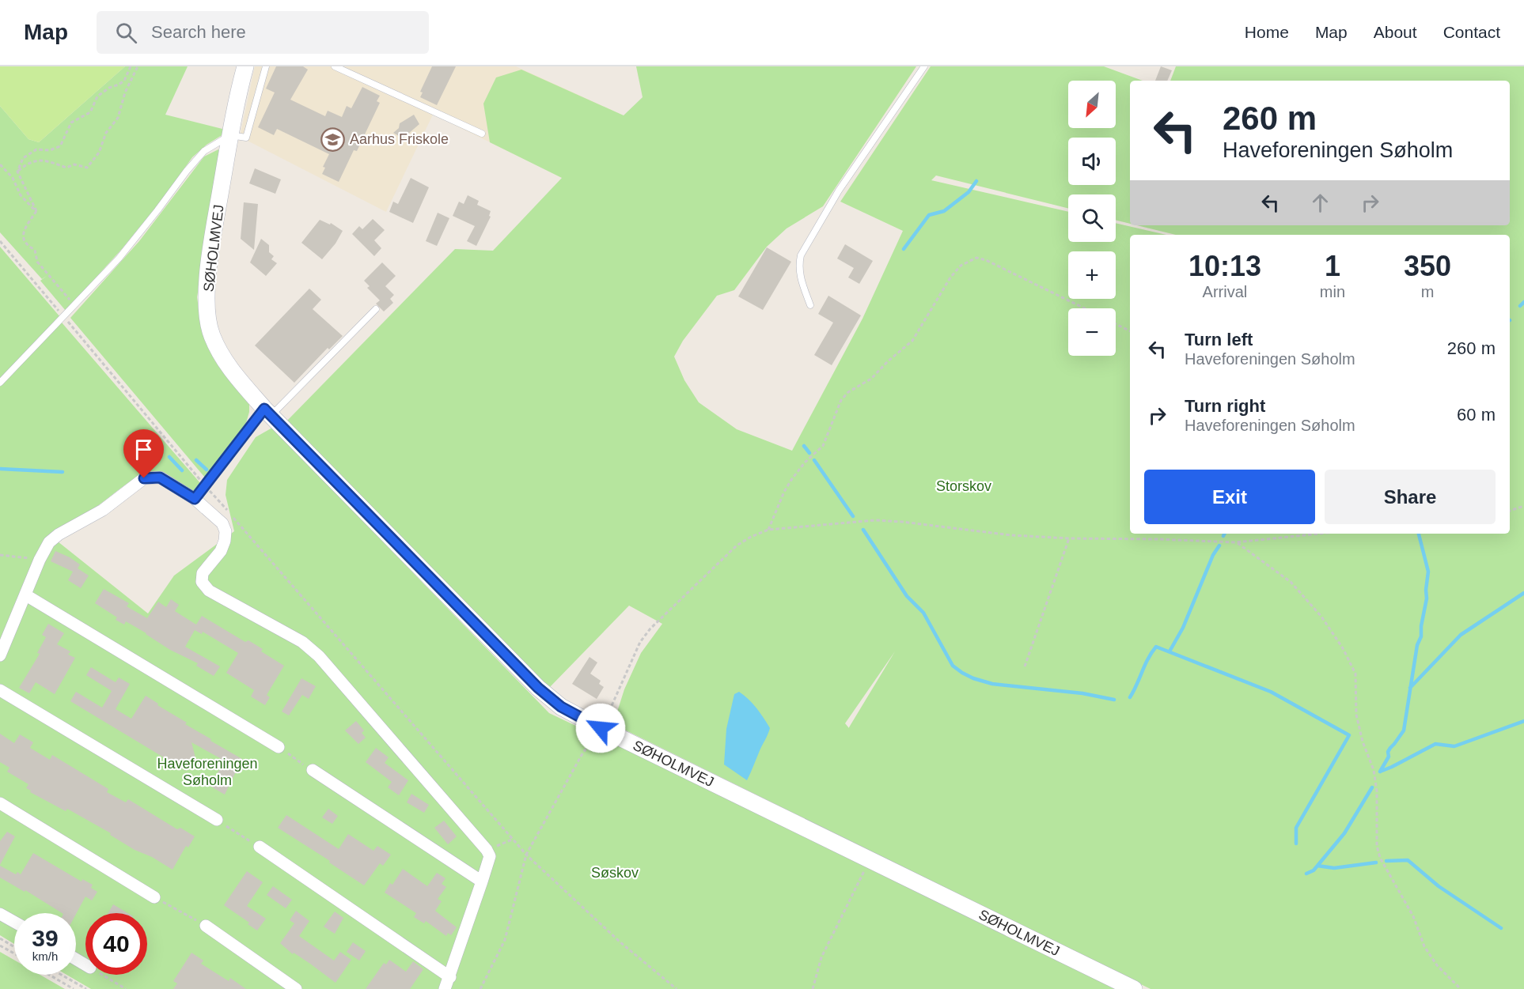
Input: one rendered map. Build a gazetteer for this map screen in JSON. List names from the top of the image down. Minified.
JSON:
{"streets":{"street":["SØHOLMVEJ"]},"parks":["Storskov","Haveforeningen Søholm","Søskov"],"places":{"school or university":["Aarhus Friskole"]},"north":"bottom left","page":{"header":"Map","search":"Search here","nav":["Home","Map","About","Contact"],"map_buttons":["+","−"],"turn":["260 m","Haveforeningen Søholm"],"eta":["10:13","Arrival","1","min","350","m"],"list":[{"name":"Turn left","note":"Haveforeningen Søholm","value":"260 m"},{"name":"Turn right","note":"Haveforeningen Søholm","value":"60 m"}],"buttons":["Exit","Share"],"speed":"39 km/h","limit":"40"}}
